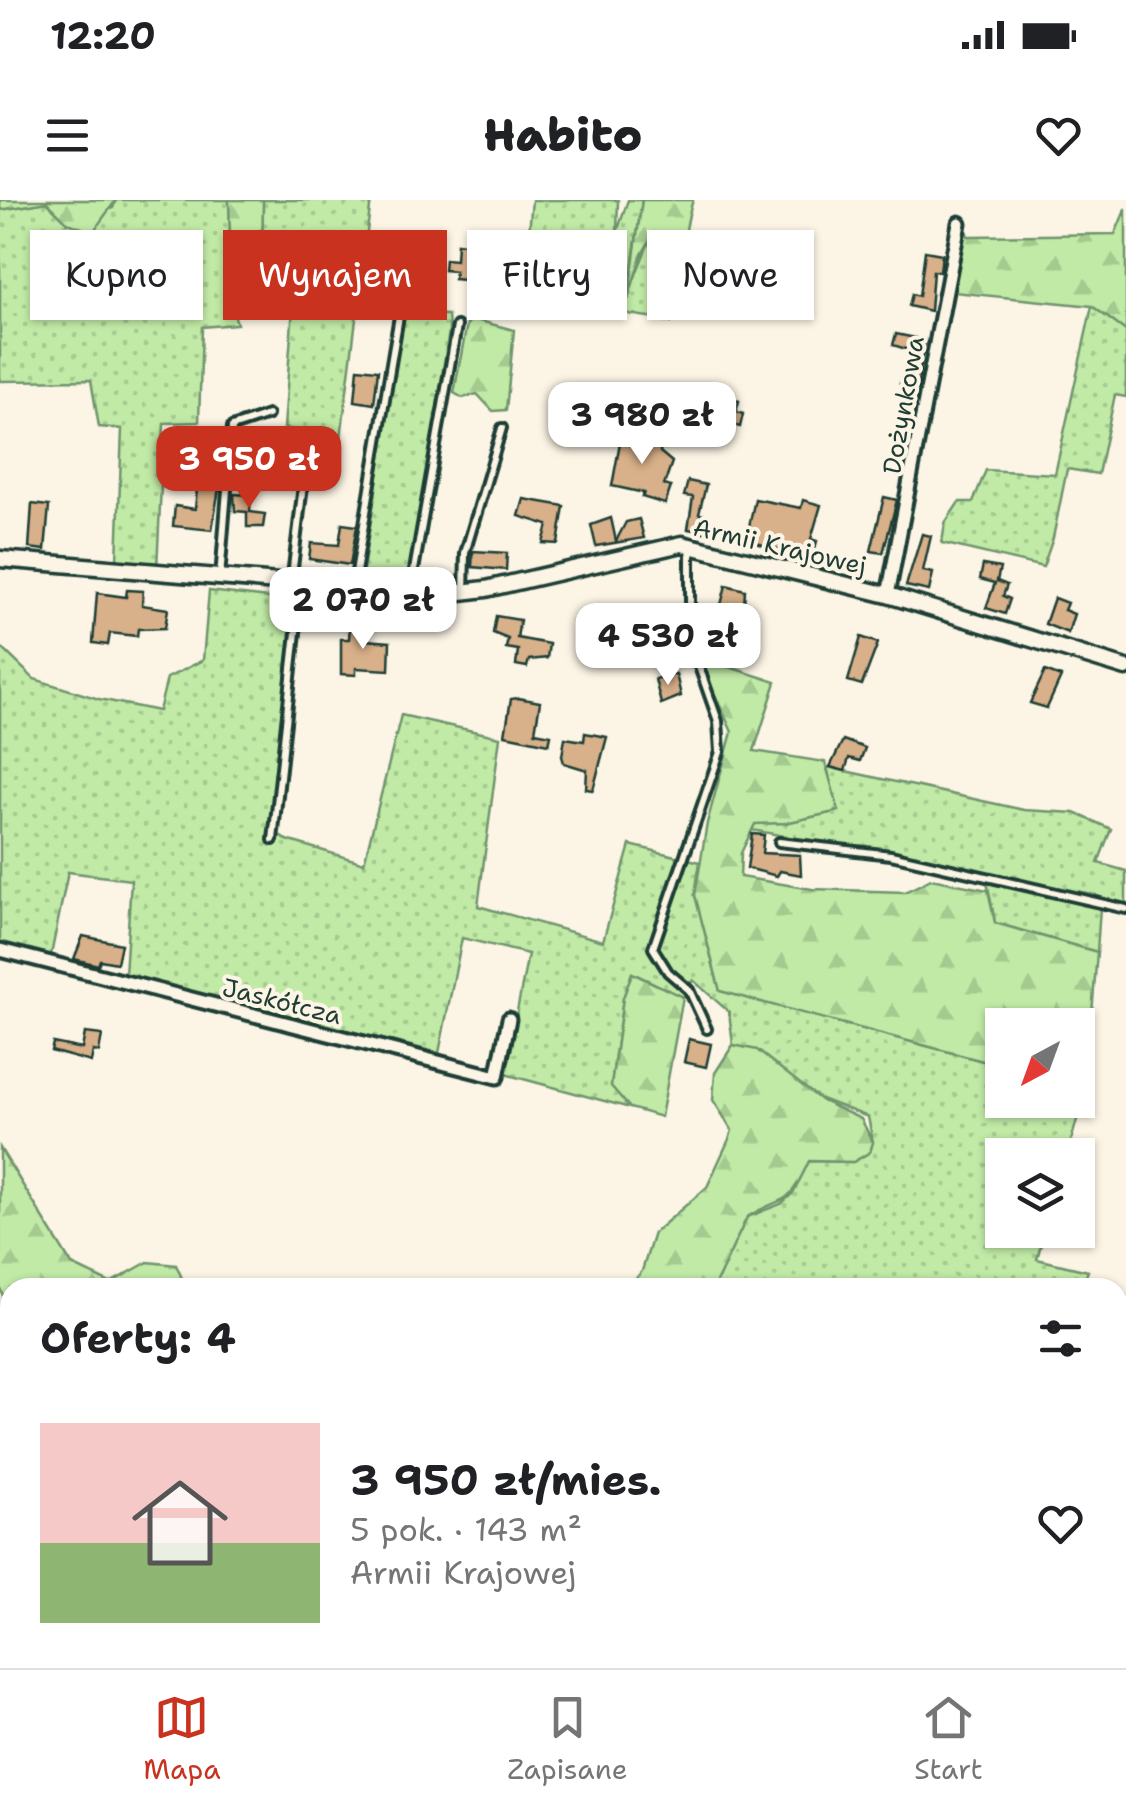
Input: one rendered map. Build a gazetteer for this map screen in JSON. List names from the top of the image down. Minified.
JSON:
{"streets":{"street":["Dożynkowa","Armii Krajowej","Jaskółcza"]},"crossings":[["Dożynkowa","Armii Krajowej"]],"north":"bottom left","page":{"status":"12:20","header":"Habito","chip":["Kupno","Wynajem","Filtry","Nowe"],"price":["3 980 zł","3 950 zł","2 070 zł","4 530 zł"],"heading":"Oferty: 4","list":[{"name":"3 950 zł/mies.","note":"5 pok. · 143 m² · Armii Krajowej"}],"tabs":["Mapa","Zapisane","Start"]}}
